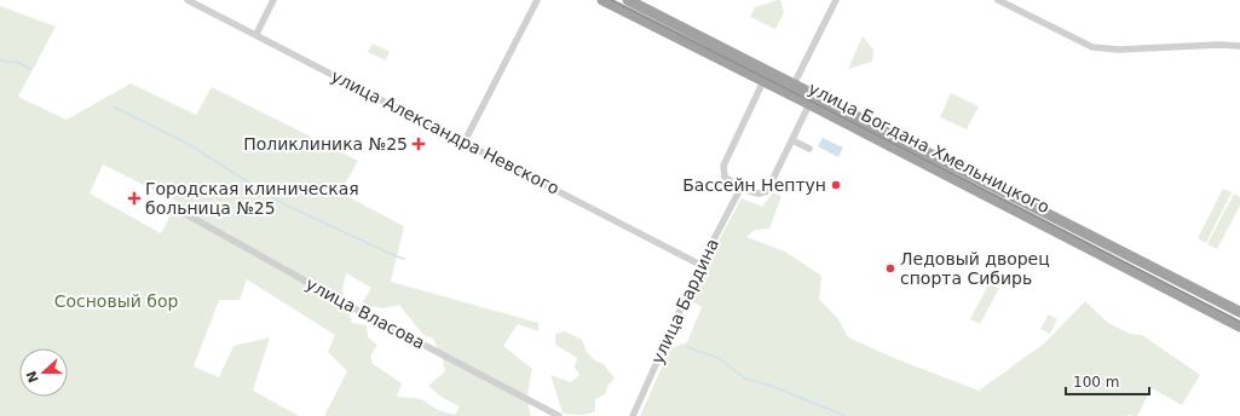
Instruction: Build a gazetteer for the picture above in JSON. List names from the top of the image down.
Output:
{
  "streets": {
    "highway": ["улица Богдана Хмельницкого"],
    "street": ["улица Александра Невского", "улица Бардина", "улица Власова"]
  },
  "crossings": [
    ["улица Александра Невского", "улица Бардина"]
  ],
  "parks": ["Сосновый бор"],
  "places": {
    "health": ["Поликлиника №25", "Городская клиническая больница №25"],
    "other": ["Бассейн Нептун", "Ледовый дворец спорта Сибирь"]
  },
  "scale_bar": "100 m",
  "north": "left"
}
